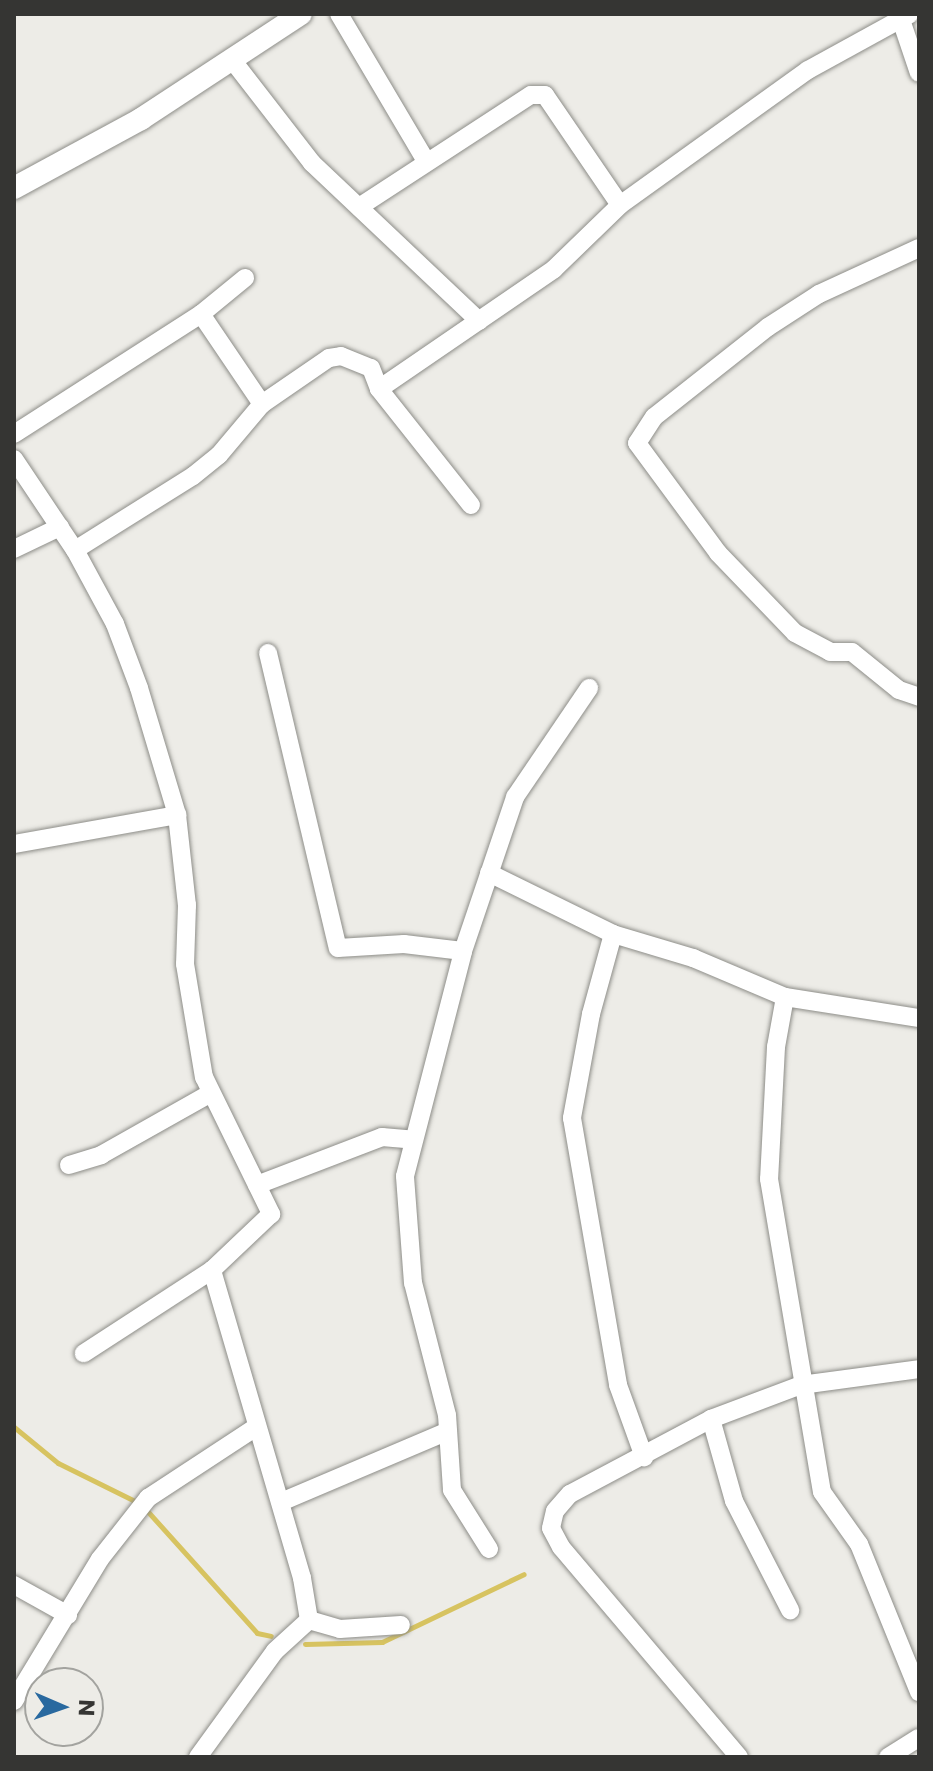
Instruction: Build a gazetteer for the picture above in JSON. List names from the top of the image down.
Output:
{
  "north": "right"
}
